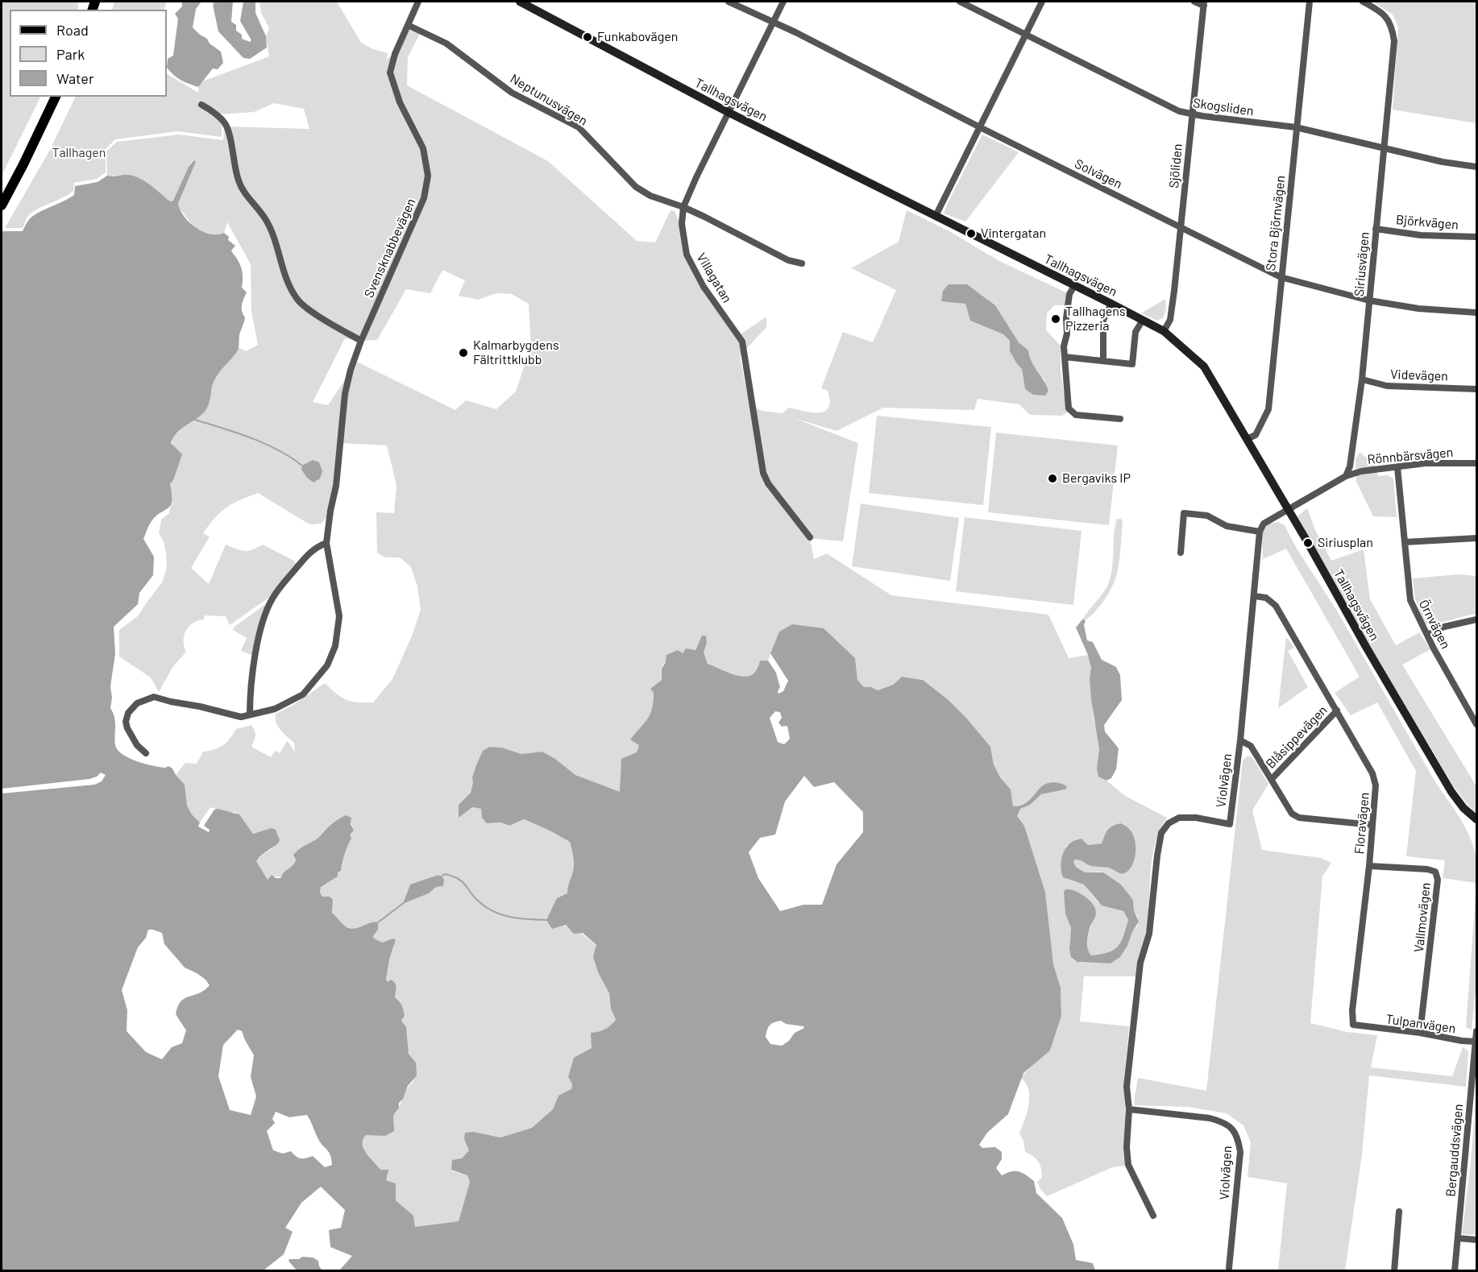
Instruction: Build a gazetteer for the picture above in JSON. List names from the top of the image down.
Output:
{
  "streets": {
    "main road": ["Tallhagsvägen"],
    "street": [
      "Neptunusvägen",
      "Skogsliden",
      "Sjöliden",
      "Solvägen",
      "Björkvägen",
      "Stora Björnvägen",
      "Svensknabbevägen",
      "Siriusvägen",
      "Villagatan",
      "Videvägen",
      "Rönnbärsvägen",
      "Örnvägen",
      "Blåsippevägen",
      "Violvägen",
      "Floravägen",
      "Vallmovägen",
      "Tulpanvägen",
      "Bergauddsvägen"
    ]
  },
  "crossings": [
    ["Neptunusvägen", "Svensknabbevägen"],
    ["Neptunusvägen", "Villagatan"],
    ["Tallhagsvägen", "Sjöliden"],
    ["Tallhagsvägen", "Stora Björnvägen"],
    ["Tallhagsvägen", "Villagatan"],
    ["Skogsliden", "Sjöliden"],
    ["Skogsliden", "Stora Björnvägen"],
    ["Skogsliden", "Siriusvägen"],
    ["Sjöliden", "Solvägen"],
    ["Solvägen", "Stora Björnvägen"],
    ["Solvägen", "Siriusvägen"],
    ["Solvägen", "Villagatan"],
    ["Björkvägen", "Siriusvägen"],
    ["Siriusvägen", "Videvägen"],
    ["Siriusvägen", "Rönnbärsvägen"],
    ["Rönnbärsvägen", "Örnvägen"],
    ["Blåsippevägen", "Floravägen"],
    ["Violvägen", "Floravägen"],
    ["Floravägen", "Vallmovägen"],
    ["Floravägen", "Tulpanvägen"],
    ["Vallmovägen", "Tulpanvägen"],
    ["Tulpanvägen", "Bergauddsvägen"]
  ],
  "parks": ["Tallhagen"],
  "places": [
    "Funkabovägen",
    "Vintergatan",
    "Tallhagens Pizzeria",
    "Kalmarbygdens Fältrittklubb",
    "Bergaviks IP",
    "Siriusplan"
  ],
  "legend": ["Road", "Park", "Water"]
}
